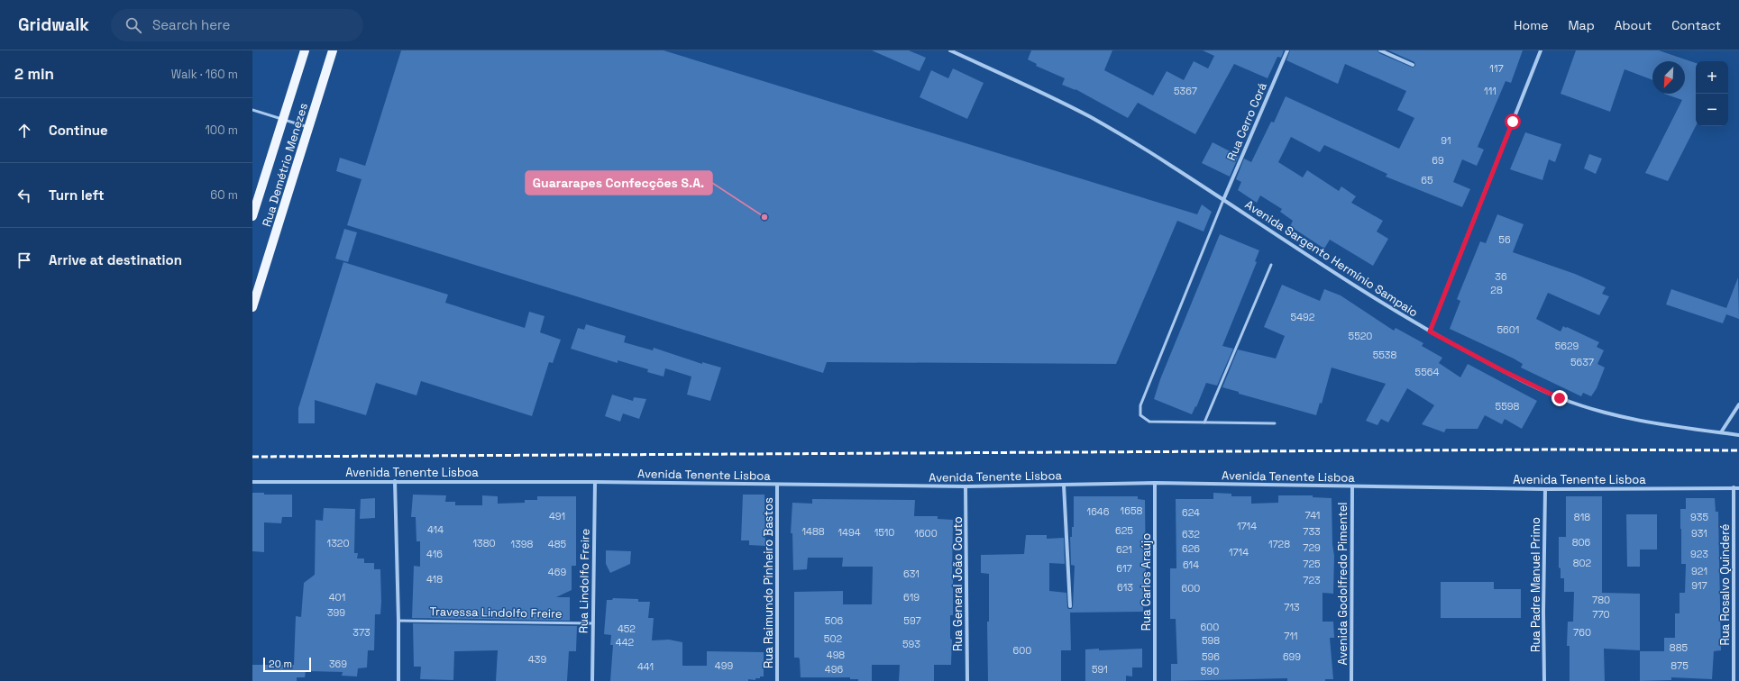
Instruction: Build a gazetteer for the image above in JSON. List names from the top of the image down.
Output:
{
  "streets": {
    "main road": ["Rua Demétrio Menezes"],
    "street": [
      "Rua Cerro Corá",
      "Avenida Sargento Hermínio Sampaio",
      "Avenida Tenente Lisboa",
      "Rua Lindolfo Freire",
      "Rua Carlos Araújo",
      "Rua Raimundo Pinheiro Bastos",
      "Rua General João Couto",
      "Avenida Godolfredo Pimentel",
      "Rua Padre Manuel Primo",
      "Rua Rosalvo Quinderé"
    ],
    "lane": ["Travessa Lindolfo Freire"]
  },
  "crossings": [
    ["Rua Cerro Corá", "Avenida Sargento Hermínio Sampaio"],
    ["Avenida Tenente Lisboa", "Rua Lindolfo Freire"],
    ["Avenida Tenente Lisboa", "Rua Carlos Araújo"],
    ["Avenida Tenente Lisboa", "Rua Raimundo Pinheiro Bastos"],
    ["Avenida Tenente Lisboa", "Rua General João Couto"],
    ["Avenida Tenente Lisboa", "Avenida Godolfredo Pimentel"],
    ["Avenida Tenente Lisboa", "Rua Padre Manuel Primo"],
    ["Avenida Tenente Lisboa", "Rua Rosalvo Quinderé"],
    ["Rua Lindolfo Freire", "Travessa Lindolfo Freire"]
  ],
  "places": ["Guararapes Confecções S.A."],
  "house_numbers": [
    "117",
    "5367",
    "111",
    "91",
    "69",
    "65",
    "56",
    "36",
    "28",
    "5492",
    "5601",
    "5520",
    "5629",
    "5538",
    "5637",
    "5564",
    "5598",
    "1658",
    "1646",
    "624",
    "741",
    "491",
    "818",
    "935",
    "1714",
    "414",
    "625",
    "1488",
    "733",
    "1494",
    "1510",
    "1600",
    "931",
    "632",
    "806",
    "1320",
    "1380",
    "1398",
    "485",
    "1728",
    "729",
    "626",
    "621",
    "1714",
    "416",
    "923",
    "802",
    "725",
    "614",
    "617",
    "921",
    "469",
    "631",
    "418",
    "723",
    "917",
    "613",
    "600",
    "401",
    "619",
    "780",
    "713",
    "399",
    "770",
    "506",
    "597",
    "600",
    "452",
    "373",
    "760",
    "711",
    "502",
    "598",
    "442",
    "593",
    "885",
    "600",
    "498",
    "596",
    "699",
    "439",
    "369",
    "499",
    "875",
    "441",
    "496",
    "591",
    "590"
  ],
  "scale_bar": "20 m",
  "north": "bottom left",
  "page": {
    "header": "Gridwalk",
    "search": "Search here",
    "nav": [
      "Home",
      "Map",
      "About",
      "Contact"
    ],
    "heading": ["2 min", "Walk · 160 m"],
    "map_buttons": ["+", "−"],
    "list": [
      ["Continue", "100 m"],
      ["Turn left", "60 m"],
      "Arrive at destination"
    ],
    "scale": "20 m"
  }
}
